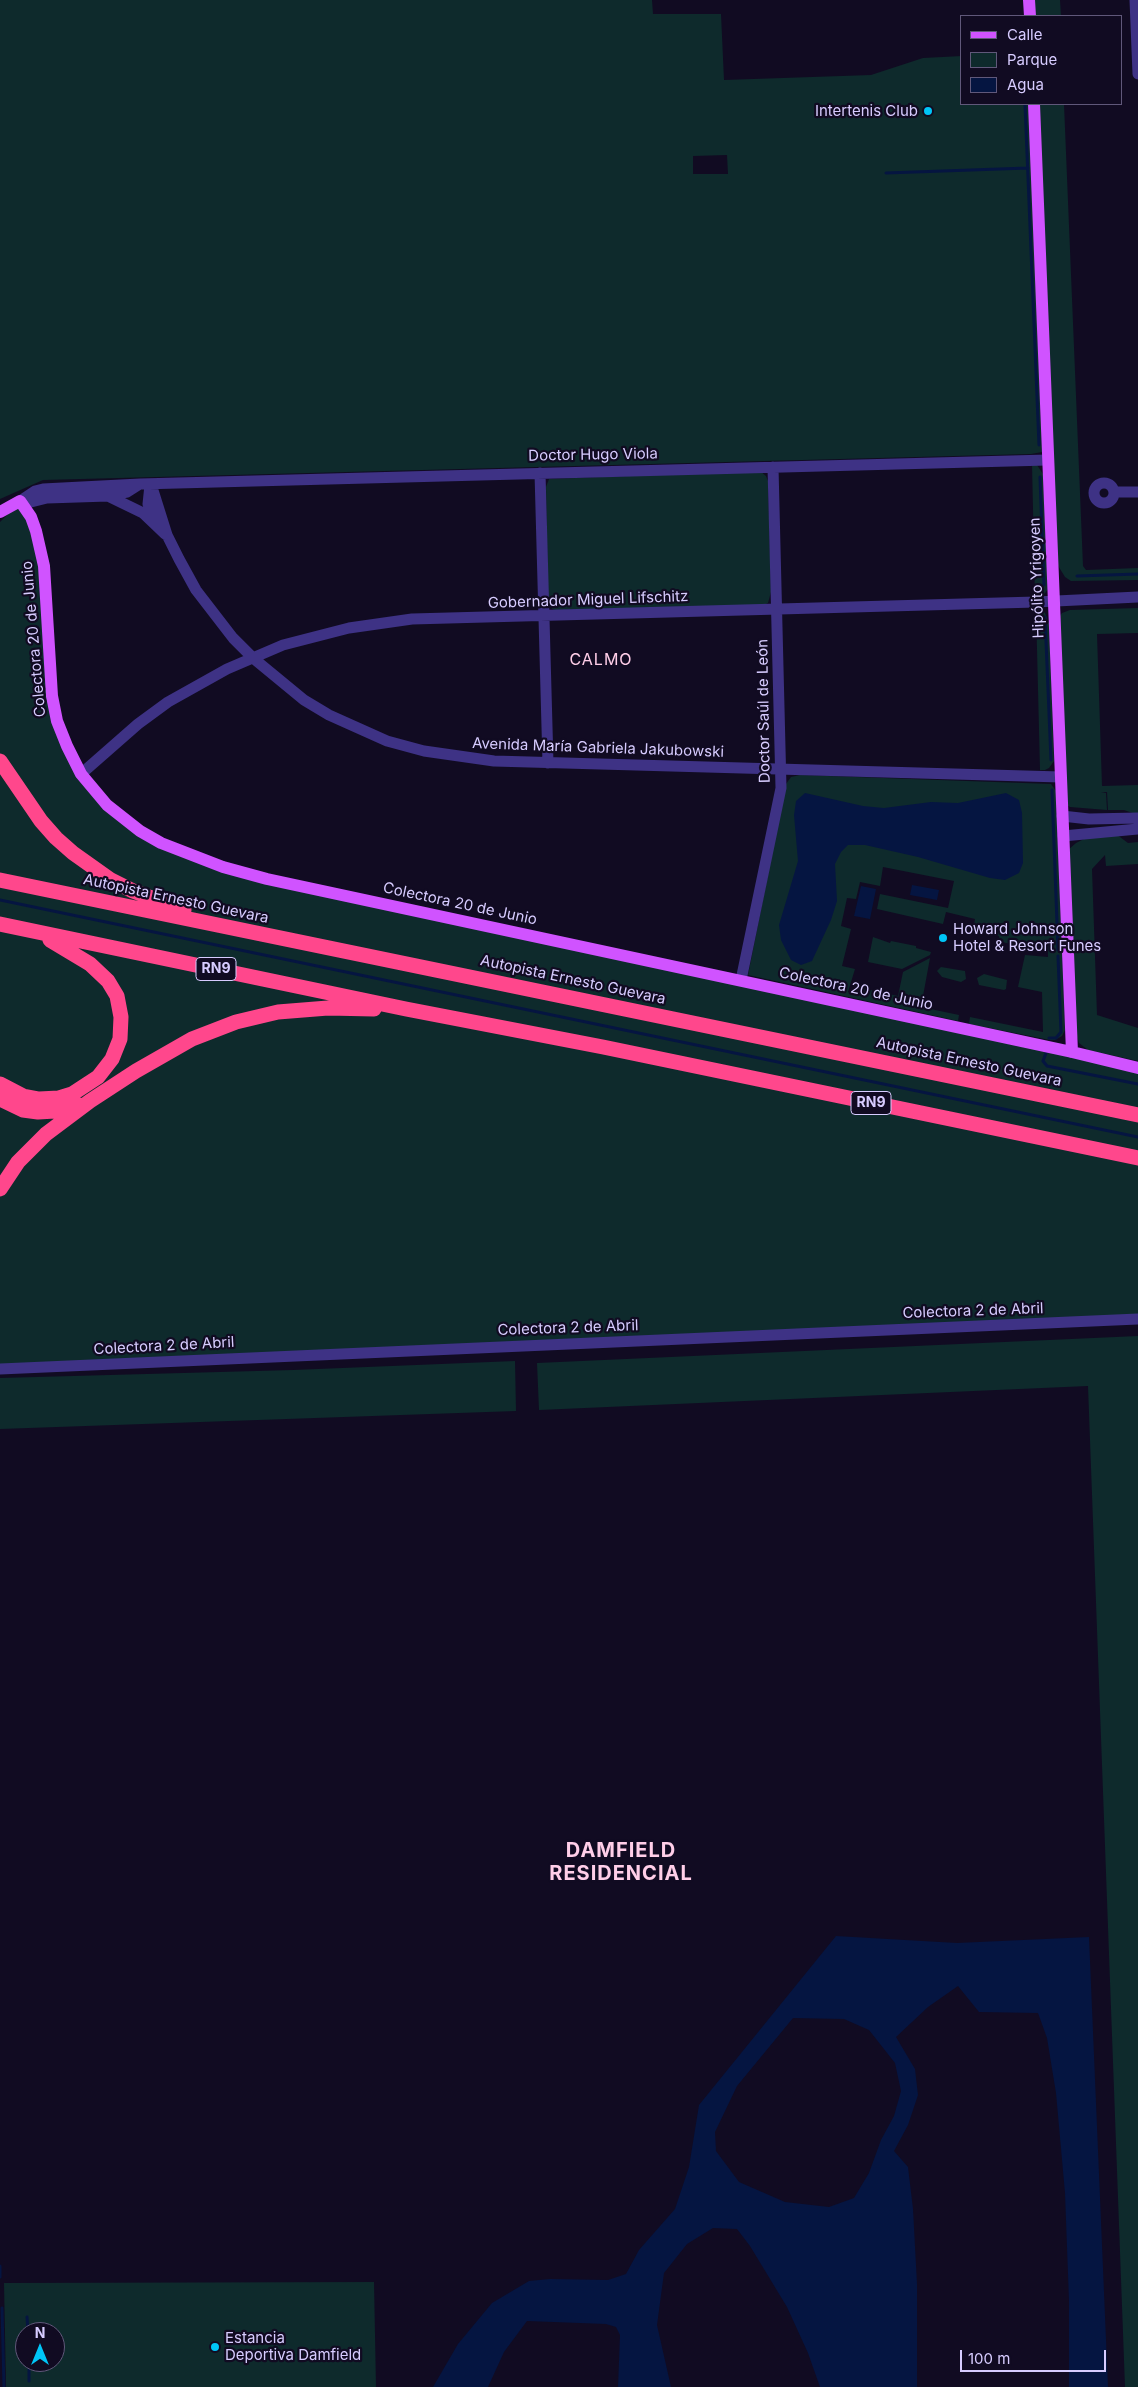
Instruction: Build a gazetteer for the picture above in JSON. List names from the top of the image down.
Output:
{
  "streets": {
    "highway": ["Autopista Ernesto Guevara", "RN9"],
    "main road": ["Doctor Hugo Viola", "Hipólito Yrigoyen", "Colectora 20 de Junio"],
    "street": [
      "Gobernador Miguel Lifschitz",
      "Doctor Saúl de León",
      "Avenida María Gabriela Jakubowski",
      "Colectora 2 de Abril"
    ]
  },
  "crossings": [
    ["Doctor Hugo Viola", "Hipólito Yrigoyen"],
    ["Doctor Hugo Viola", "Colectora 20 de Junio"],
    ["Doctor Hugo Viola", "Doctor Saúl de León"],
    ["Doctor Hugo Viola", "Avenida María Gabriela Jakubowski"],
    ["Hipólito Yrigoyen", "Gobernador Miguel Lifschitz"],
    ["Hipólito Yrigoyen", "Colectora 20 de Junio"],
    ["Hipólito Yrigoyen", "Avenida María Gabriela Jakubowski"],
    ["Gobernador Miguel Lifschitz", "Colectora 20 de Junio"],
    ["Gobernador Miguel Lifschitz", "Doctor Saúl de León"],
    ["Gobernador Miguel Lifschitz", "Avenida María Gabriela Jakubowski"],
    ["Colectora 20 de Junio", "Doctor Saúl de León"],
    ["Doctor Saúl de León", "Avenida María Gabriela Jakubowski"]
  ],
  "districts": ["CALMO", "DAMFIELD RESIDENCIAL"],
  "places": ["Intertenis Club", "Howard Johnson Hotel & Resort Funes", "Estancia Deportiva Damfield"],
  "legend": ["Calle", "Parque", "Agua"],
  "scale_bar": "100 m",
  "north": "top"
}
